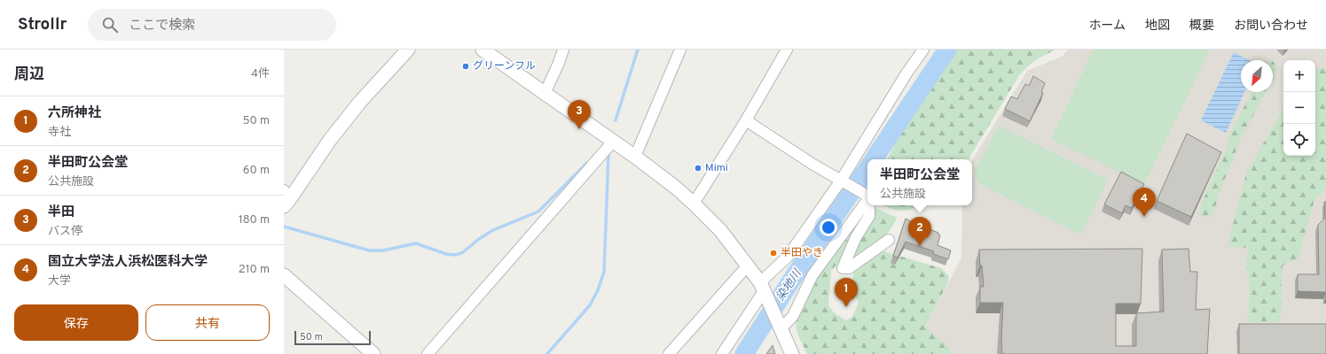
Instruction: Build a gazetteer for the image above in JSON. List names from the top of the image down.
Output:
{
  "water": ["染地川"],
  "places": ["グリーンフル", "Mimi", "半田やき"],
  "scale_bar": "50 m",
  "north": "bottom left",
  "page": {
    "header": "Strollr",
    "search": "ここで検索",
    "nav": [
      "ホーム",
      "地図",
      "概要",
      "お問い合わせ"
    ],
    "heading": ["周辺", "4件"],
    "map_buttons": ["+", "−"],
    "list": [
      {
        "mark": "1",
        "name": "六所神社",
        "note": "寺社",
        "value": "50 m"
      },
      {
        "mark": "2",
        "name": "半田町公会堂",
        "note": "公共施設",
        "value": "60 m"
      },
      {
        "mark": "3",
        "name": "半田",
        "note": "バス停",
        "value": "180 m"
      },
      {
        "mark": "4",
        "name": "国立大学法人浜松医科大学",
        "note": "大学",
        "value": "210 m"
      }
    ],
    "pins": [
      "3",
      "4",
      "2",
      "1"
    ],
    "popup": ["半田町公会堂", "公共施設"],
    "buttons": ["保存", "共有"],
    "scale": "50 m"
  }
}
